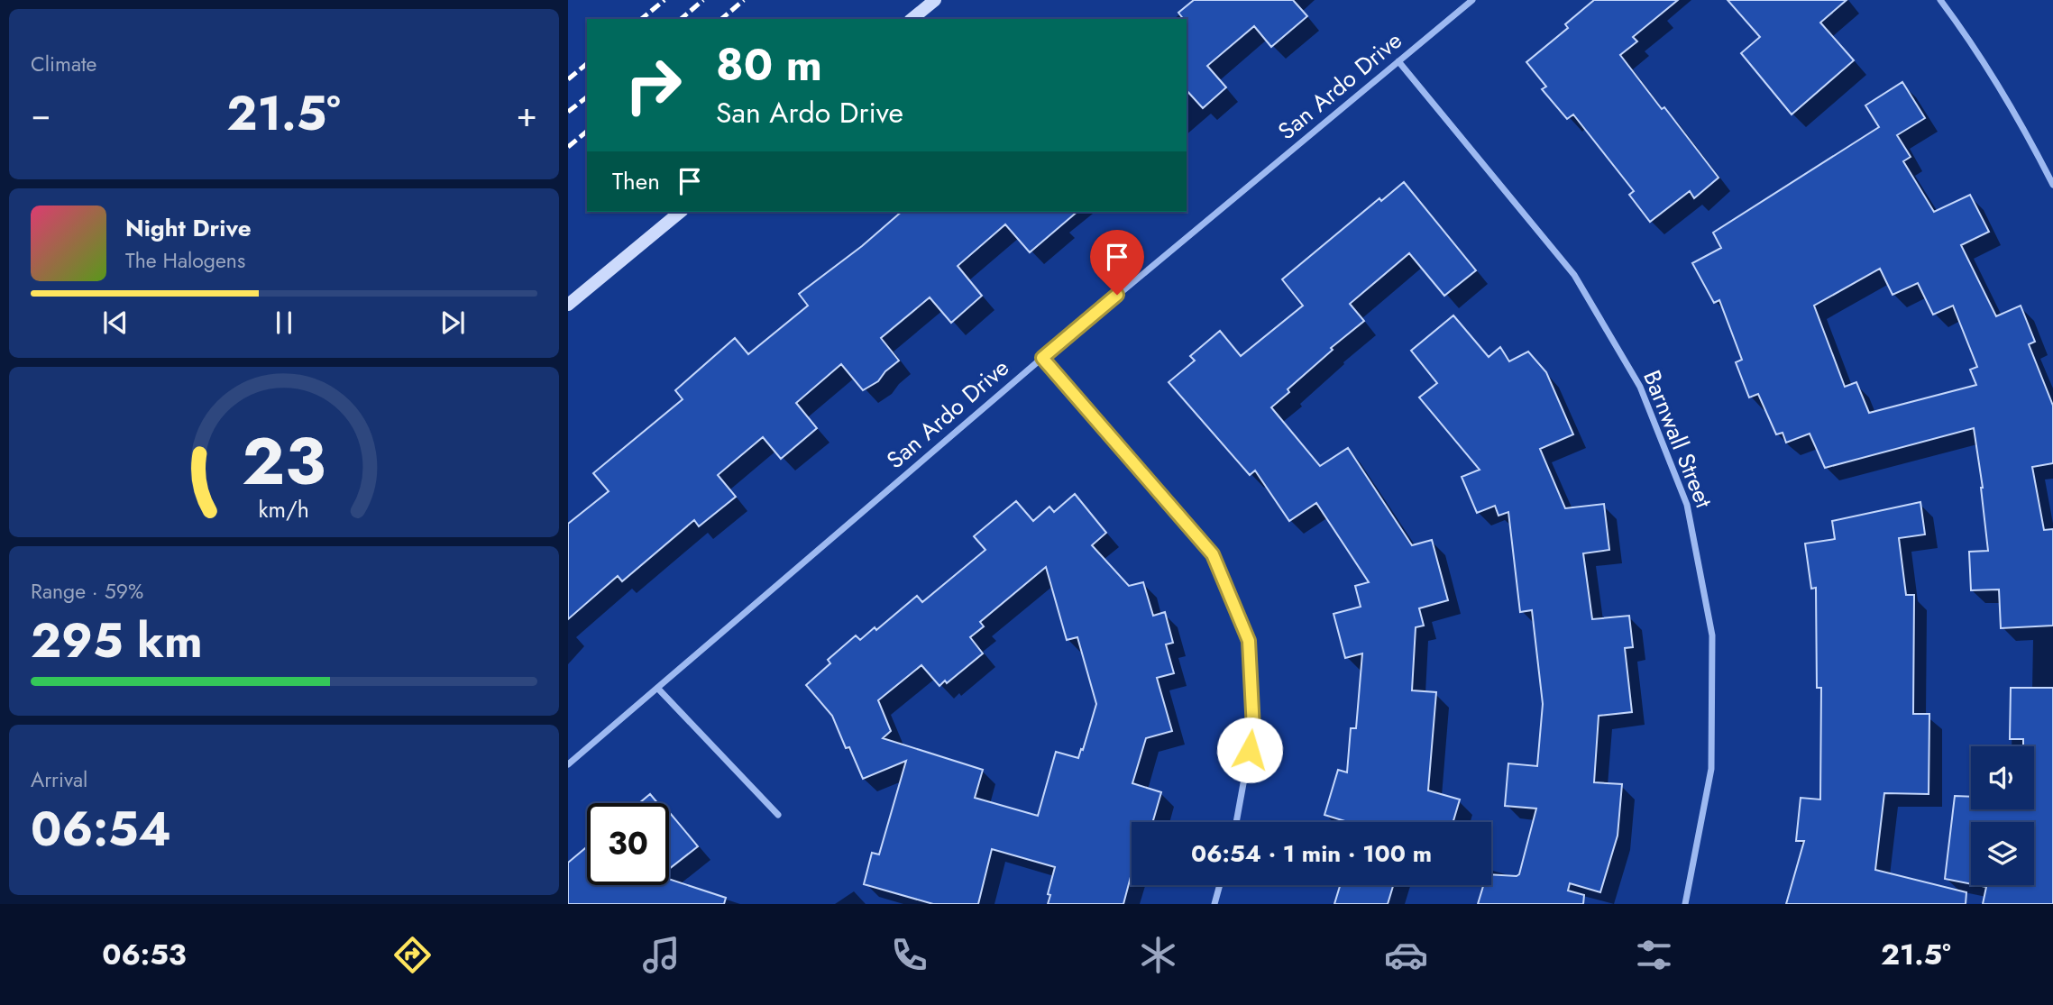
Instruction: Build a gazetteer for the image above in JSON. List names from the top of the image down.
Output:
{
  "streets": {
    "street": ["San Ardo Drive", "Barnwall Street"]
  },
  "crossings": [
    ["San Ardo Drive", "Barnwall Street"]
  ],
  "page": {
    "tile": [
      "Climate",
      ["Range · 59%", "295 km"],
      ["Arrival", "06:54"]
    ],
    "turn": ["80 m", "San Ardo Drive"],
    "heat": ["−", "21.5°", "+"],
    "then": "Then",
    "song": ["Night Drive", "The Halogens"],
    "limit": "30",
    "trip": "06:54 · 1 min · 100 m",
    "tabs": ["06:53", "21.5°"],
    "gauge": ["23", "km/h"]
  }
}
